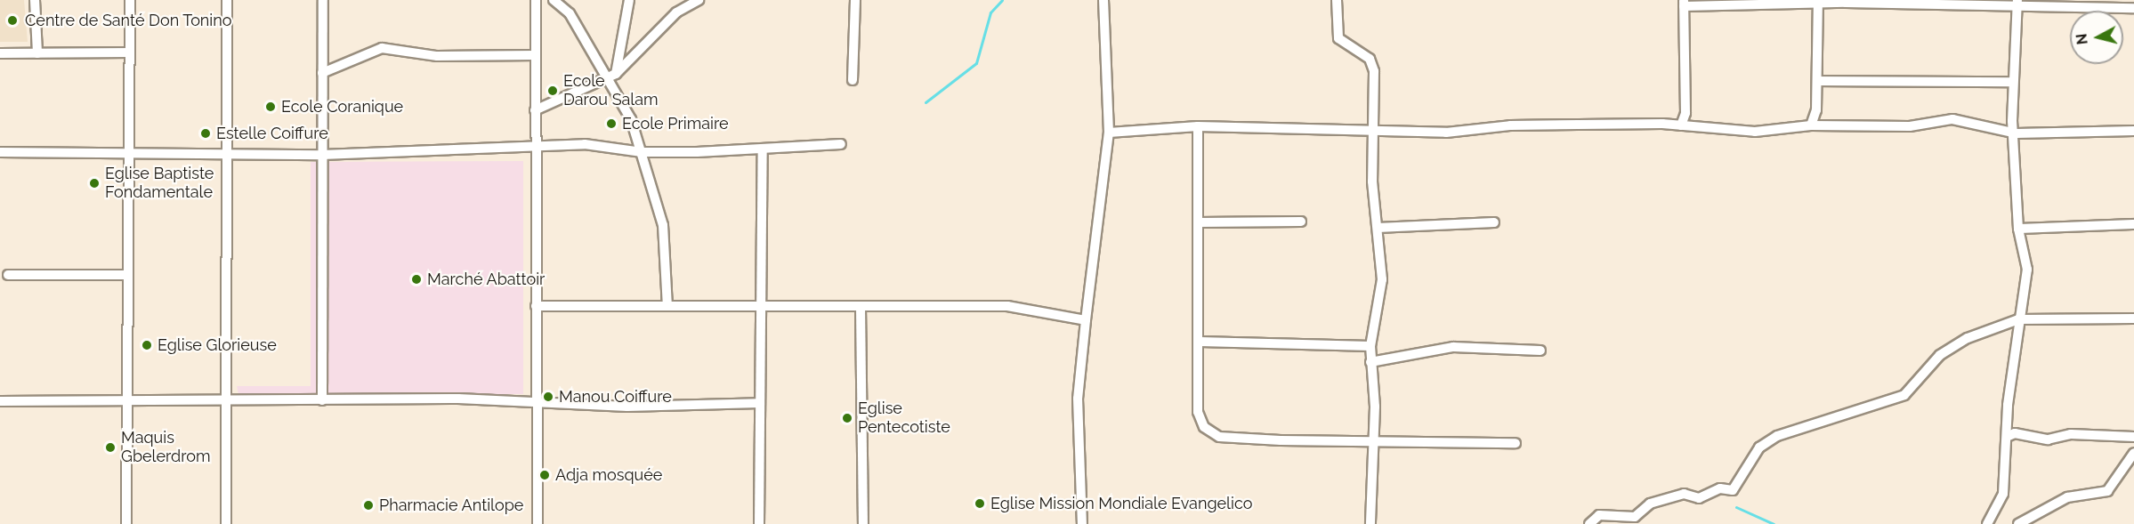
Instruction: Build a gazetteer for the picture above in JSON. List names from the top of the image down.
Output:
{
  "places": [
    "Centre de Santé Don Tonino",
    "Ecole Darou Salam",
    "Ecole Coranique",
    "Ecole Primaire",
    "Estelle Coiffure",
    "Eglise Baptiste Fondamentale",
    "Marché Abattoir",
    "Eglise Glorieuse",
    "Manou Coiffure",
    "Eglise Pentecotiste",
    "Maquis Gbelerdrom",
    "Adja mosquée",
    "Eglise Mission Mondiale Evangelico",
    "Pharmacie Antilope"
  ],
  "north": "left"
}
